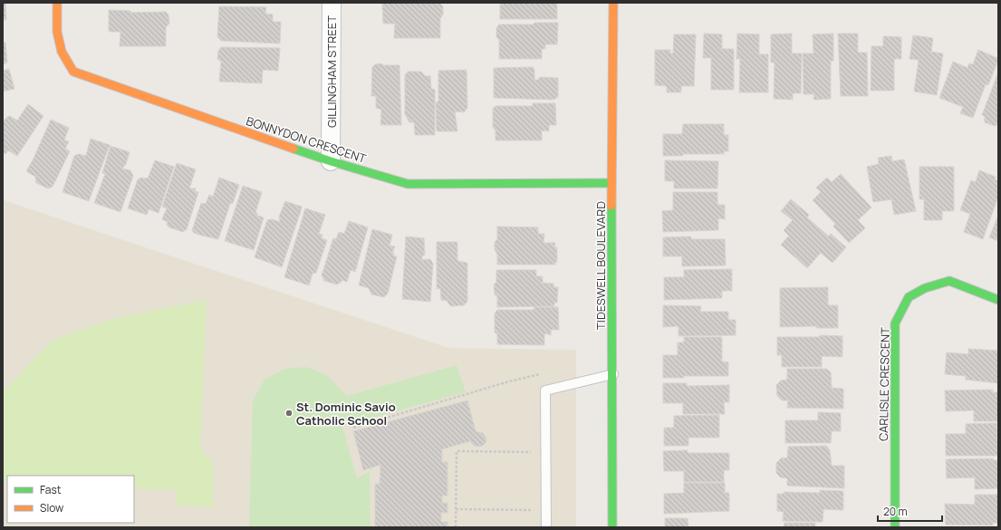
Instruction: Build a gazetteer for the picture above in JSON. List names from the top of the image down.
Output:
{
  "streets": {
    "street": [
      "GILLINGHAM STREET",
      "BONNYDON CRESCENT",
      "TIDESWELL BOULEVARD",
      "CARLISLE CRESCENT"
    ]
  },
  "crossings": [
    ["GILLINGHAM STREET", "BONNYDON CRESCENT"],
    ["BONNYDON CRESCENT", "TIDESWELL BOULEVARD"]
  ],
  "places": ["St. Dominic Savio Catholic School"],
  "legend": ["Fast", "Slow"],
  "scale_bar": "20 m"
}
